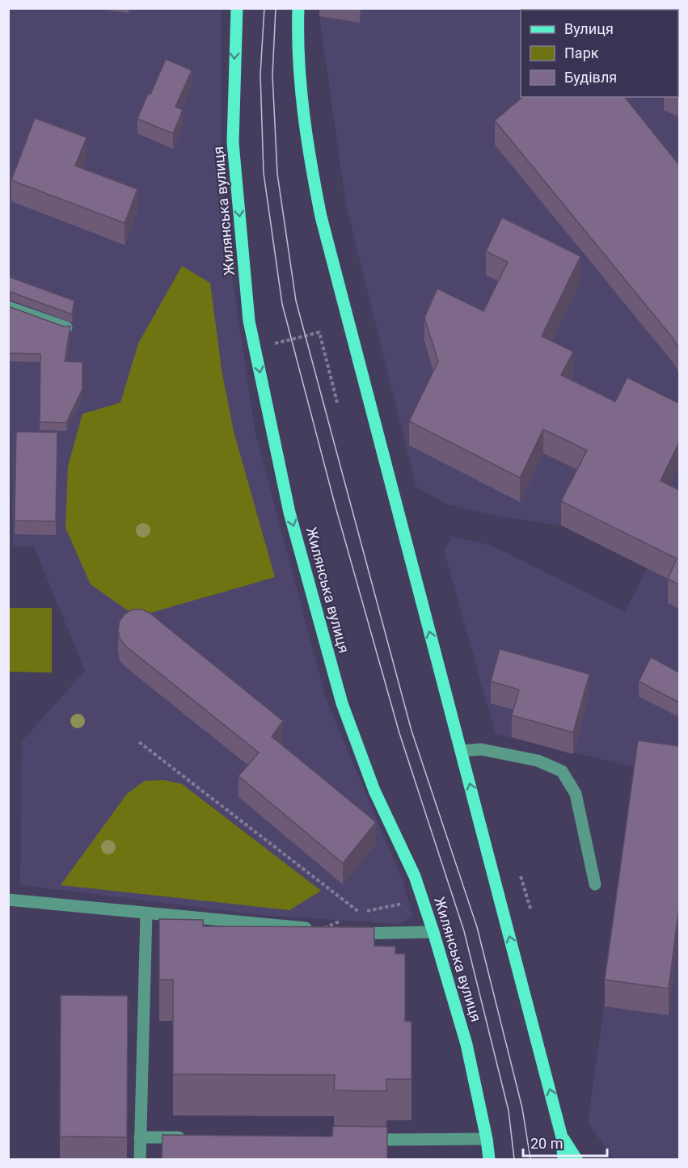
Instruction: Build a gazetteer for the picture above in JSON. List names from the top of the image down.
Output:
{
  "streets": {
    "main road": ["Жилянська вулиця"]
  },
  "legend": ["Вулиця", "Парк", "Будівля"],
  "scale_bar": "20 m"
}
